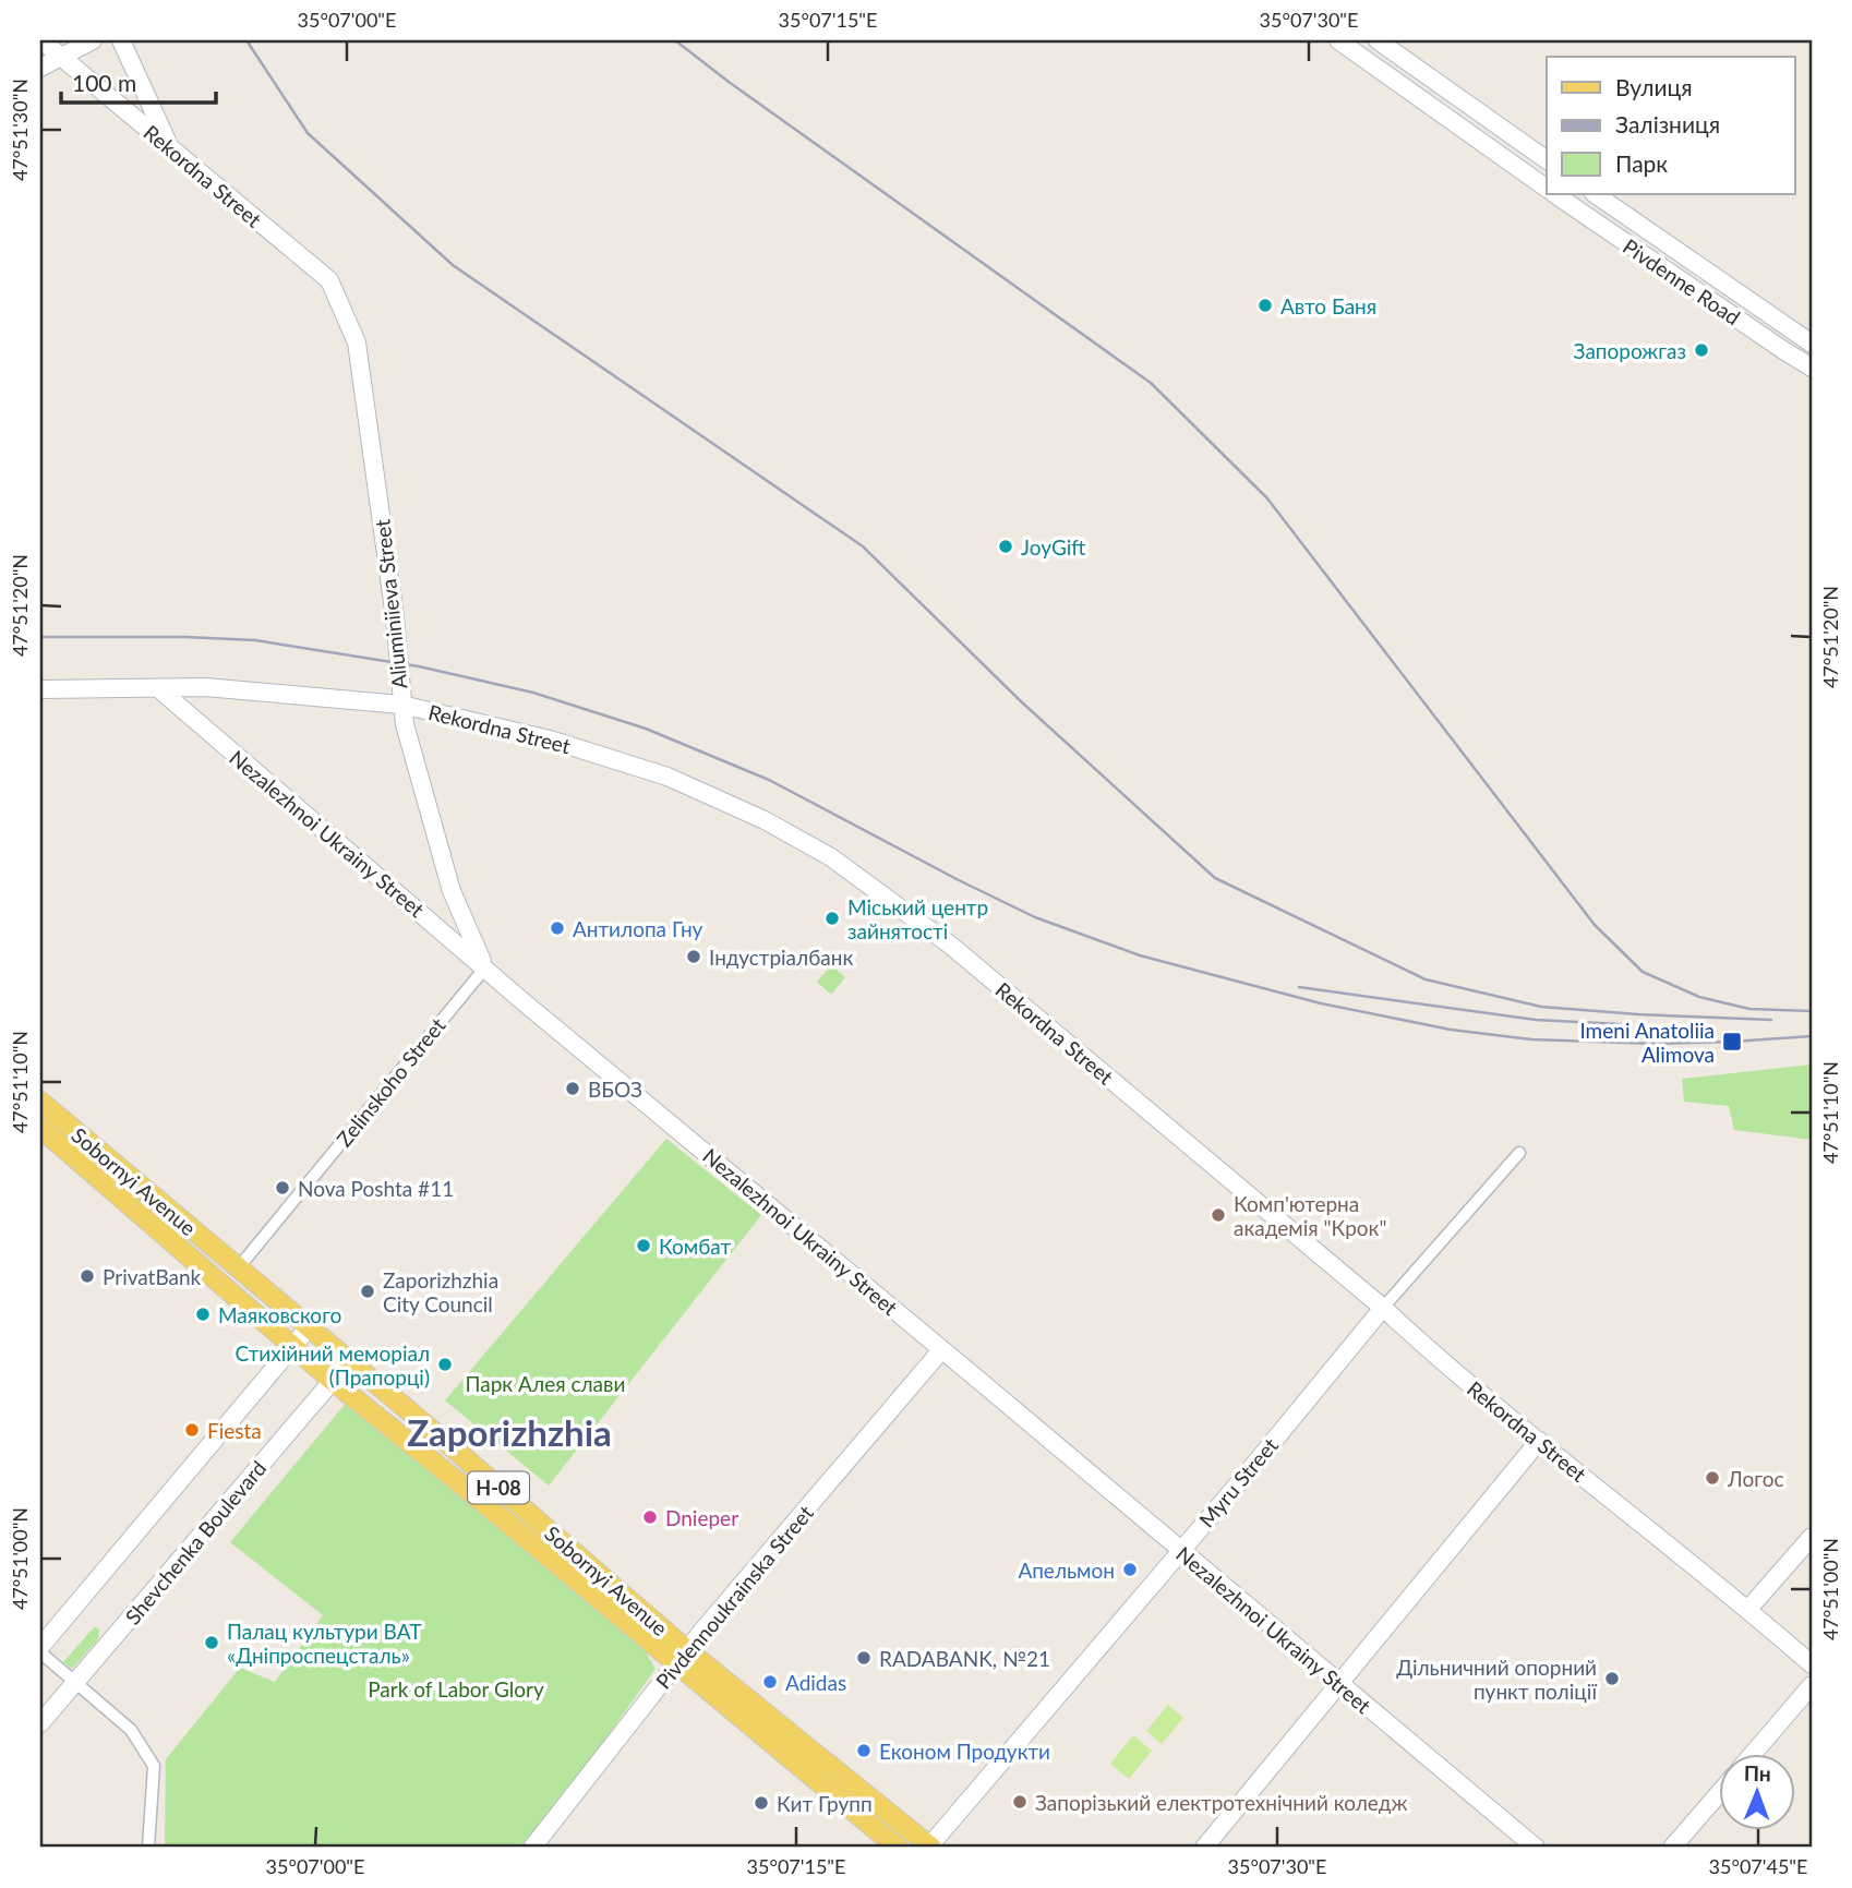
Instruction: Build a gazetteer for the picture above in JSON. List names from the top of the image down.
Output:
{
  "streets": {
    "main road": ["Sobornyi Avenue", "Н-08"],
    "street": [
      "Rekordna Street",
      "Pivdenne Road",
      "Aliuminiieva Street",
      "Nezalezhnoi Ukrainy Street",
      "Zelinskoho Street",
      "Myru Street",
      "Shevchenka Boulevard",
      "Pivdennoukrainska Street"
    ]
  },
  "crossings": [
    ["Rekordna Street", "Aliuminiieva Street"],
    ["Rekordna Street", "Nezalezhnoi Ukrainy Street"],
    ["Rekordna Street", "Myru Street"],
    ["Aliuminiieva Street", "Nezalezhnoi Ukrainy Street"],
    ["Aliuminiieva Street", "Zelinskoho Street"],
    ["Nezalezhnoi Ukrainy Street", "Zelinskoho Street"],
    ["Nezalezhnoi Ukrainy Street", "Myru Street"],
    ["Nezalezhnoi Ukrainy Street", "Pivdennoukrainska Street"],
    ["Zelinskoho Street", "Sobornyi Avenue"],
    ["Sobornyi Avenue", "Myru Street"],
    ["Sobornyi Avenue", "Shevchenka Boulevard"],
    ["Sobornyi Avenue", "Pivdennoukrainska Street"]
  ],
  "districts": ["Zaporizhzhia"],
  "parks": ["Парк Алея слави", "Park of Labor Glory"],
  "places": {
    "other": [
      "Авто Баня",
      "Запорожгаз",
      "JoyGift",
      "Міський центр зайнятості",
      "Антилопа Гну",
      "Індустріалбанк",
      "ВБОЗ",
      "Nova Poshta #11",
      "Комп'ютерна академія \"Крок\"",
      "Комбат",
      "PrivatBank",
      "Zaporizhzhia City Council",
      "Маяковского",
      "Стихійний меморіал (Прапорці)",
      "Fiesta",
      "Логос",
      "Dnieper",
      "Апельмон",
      "Палац культури ВАТ «Дніпроспецсталь»",
      "RADABANK, №21",
      "Дільничний опорний пункт поліції",
      "Adidas",
      "Економ Продукти",
      "Запорізький електротехнічний коледж",
      "Кит Групп"
    ],
    "transit": ["Imeni Anatoliia Alimova"]
  },
  "legend": ["Вулиця", "Залізниця", "Парк"],
  "scale_bar": "100 m",
  "north": "top",
  "coordinates": [
    "35°07'00\"E",
    "35°07'15\"E",
    "35°07'30\"E",
    "47°51'30\"N",
    "47°51'20\"N",
    "47°51'10\"N",
    "47°51'00\"N",
    "35°07'45\"E"
  ]
}
